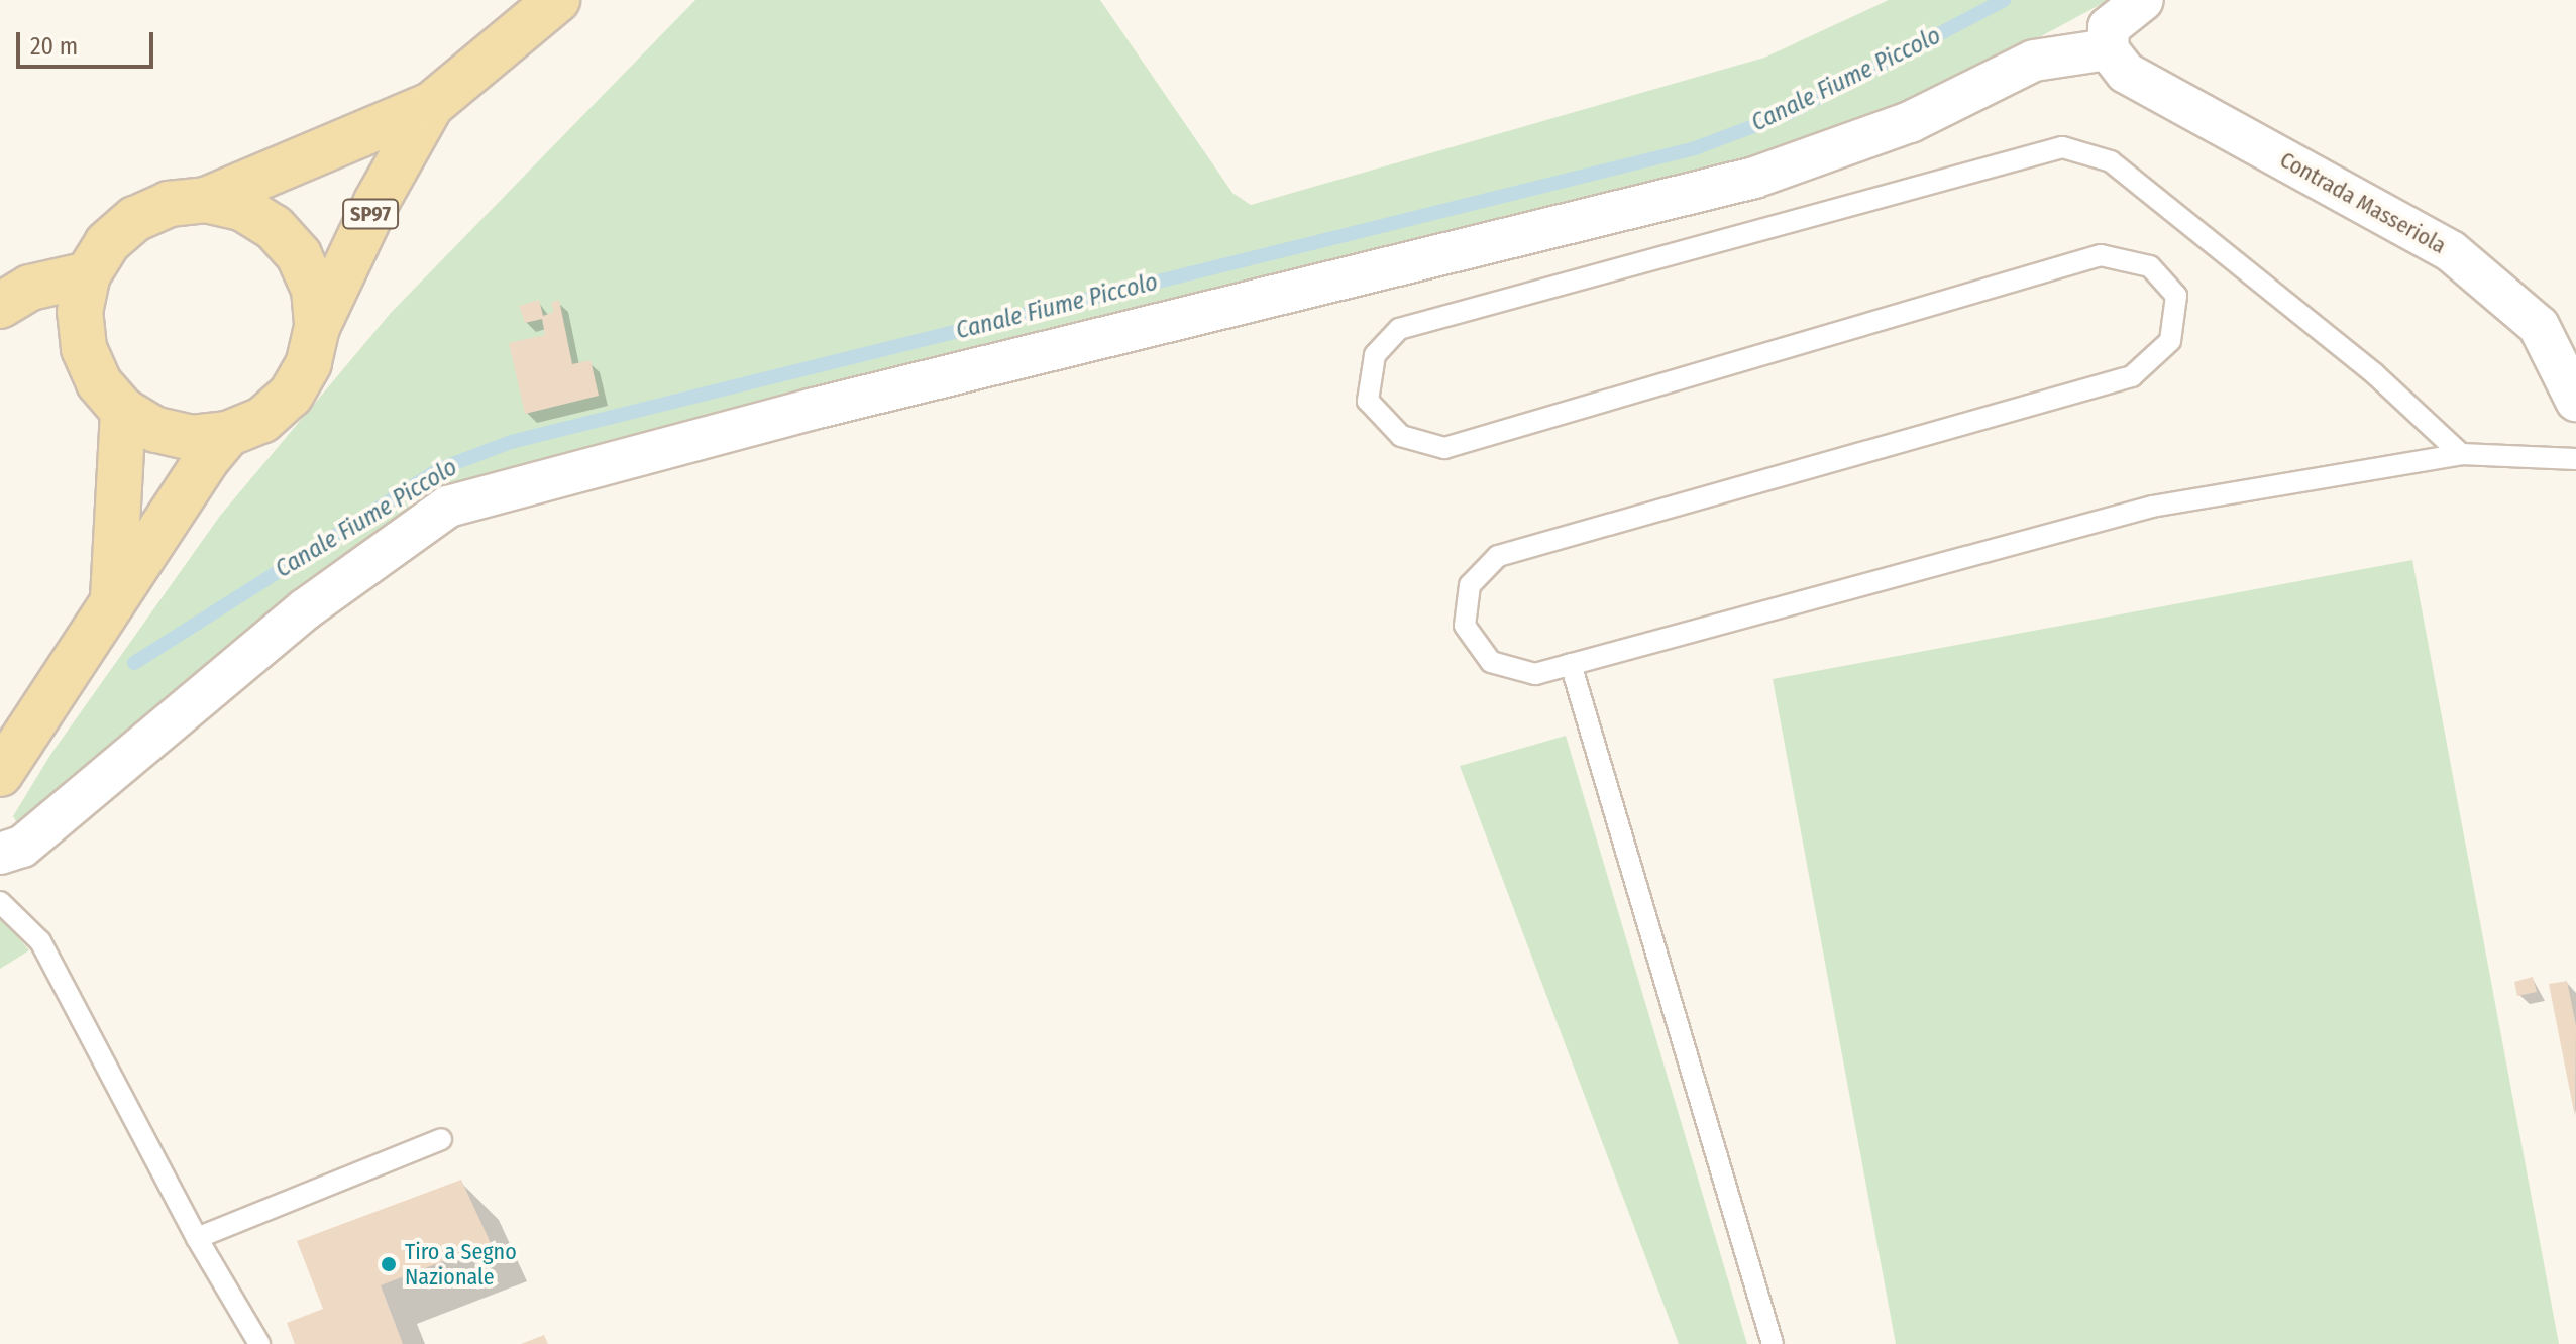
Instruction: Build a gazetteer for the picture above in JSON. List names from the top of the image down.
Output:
{
  "streets": {
    "main road": ["SP97"],
    "street": ["Contrada Masseriola"]
  },
  "water": ["Canale Fiume Piccolo"],
  "places": ["Tiro a Segno Nazionale"],
  "scale_bar": "20 m"
}
